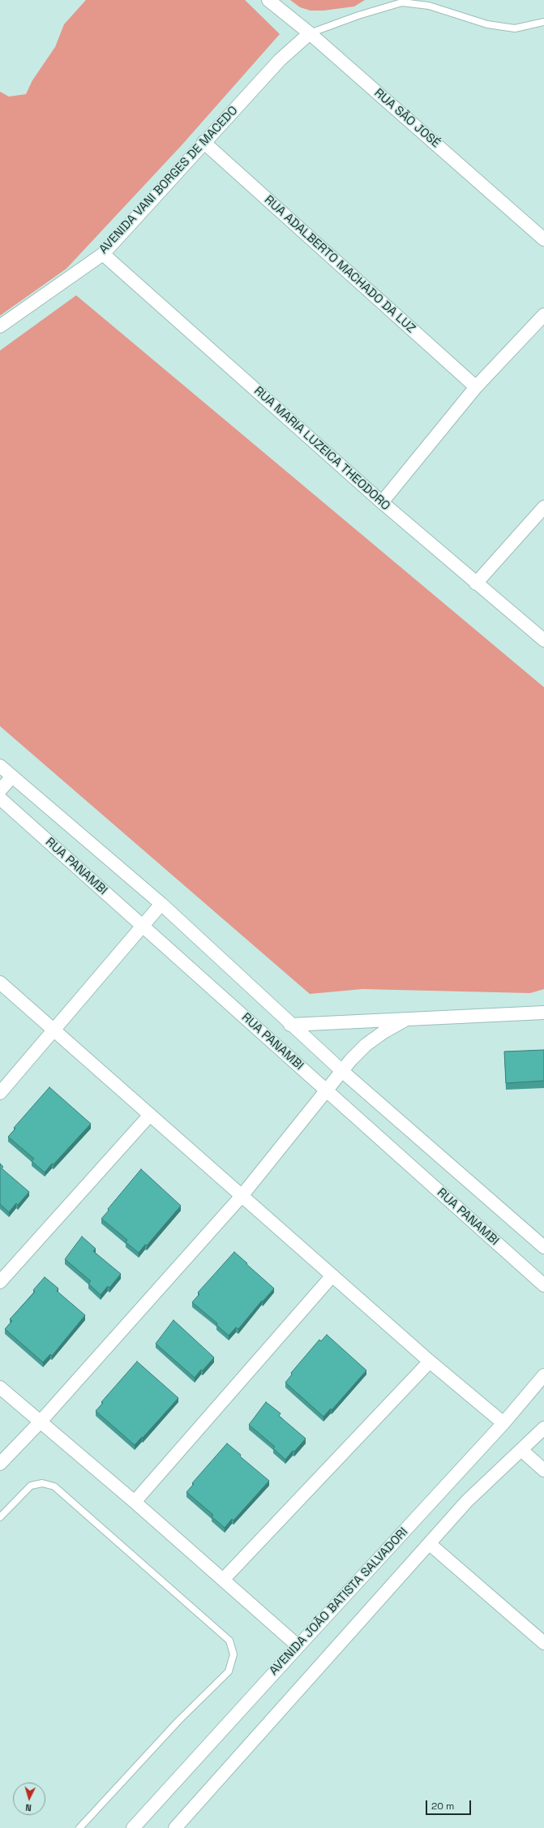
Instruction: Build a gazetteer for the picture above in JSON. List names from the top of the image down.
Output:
{
  "streets": {
    "street": [
      "RUA SÃO JOSÉ",
      "AVENIDA VANI BORGES DE MACEDO",
      "RUA ADALBERTO MACHADO DA LUZ",
      "RUA MARIA LUZEICA THEODORO",
      "RUA PANAMBI",
      "AVENIDA JOÃO BATISTA SALVADORI"
    ]
  },
  "crossings": [
    ["RUA SÃO JOSÉ", "AVENIDA VANI BORGES DE MACEDO"],
    ["AVENIDA VANI BORGES DE MACEDO", "RUA ADALBERTO MACHADO DA LUZ"],
    ["AVENIDA VANI BORGES DE MACEDO", "RUA MARIA LUZEICA THEODORO"]
  ],
  "scale_bar": "20 m",
  "north": "bottom"
}
